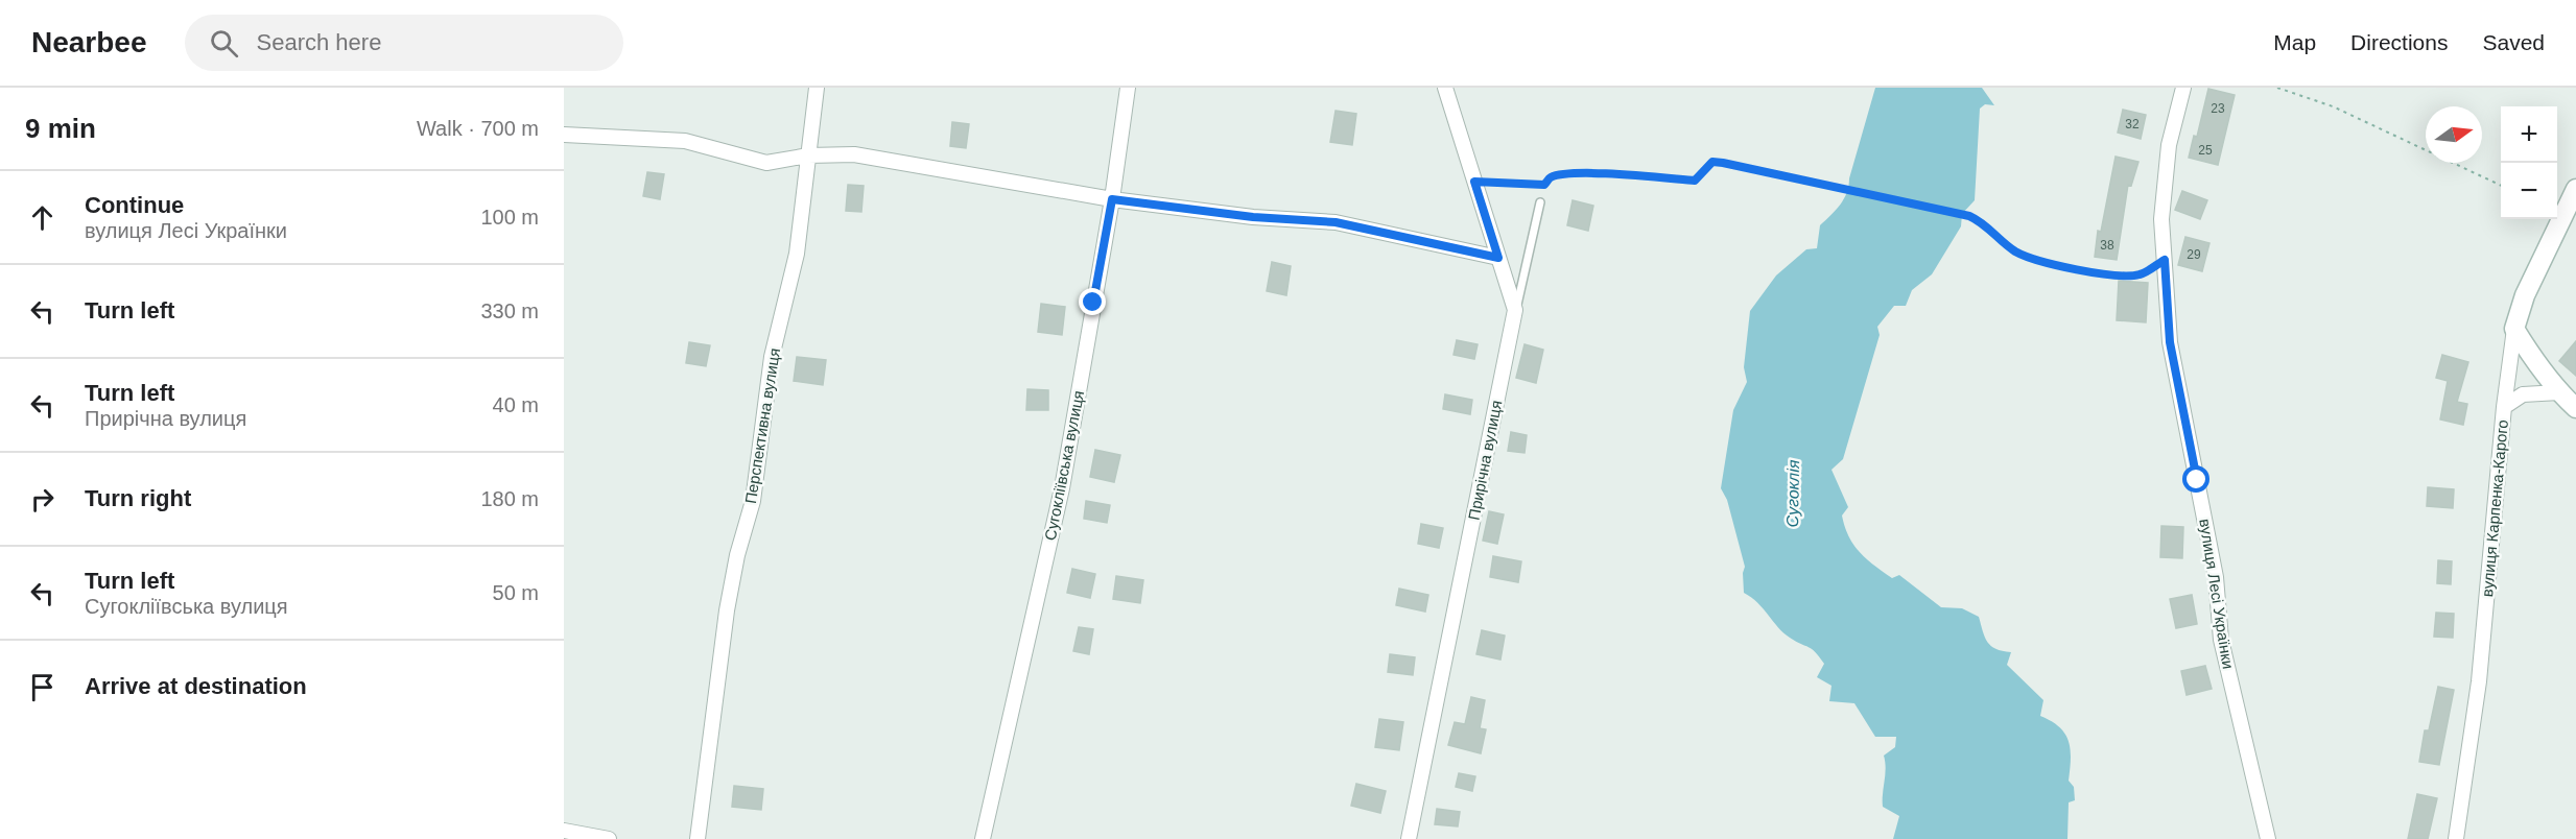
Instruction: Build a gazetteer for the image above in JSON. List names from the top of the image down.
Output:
{
  "streets": {
    "street": [
      "Перспективна вулиця",
      "Прирічна вулиця",
      "Сугокліївська вулиця",
      "вулиця Карпенка-Карого",
      "вулиця Лесі Українки"
    ]
  },
  "water": ["Сугоклія"],
  "house_numbers": [
    "23",
    "32",
    "25",
    "38",
    "29"
  ],
  "north": "right",
  "page": {
    "header": "Nearbee",
    "search": "Search here",
    "nav": ["Map", "Directions", "Saved"],
    "heading": ["9 min", "Walk · 700 m"],
    "map_buttons": ["+", "−"],
    "list": [
      ["Continue", "вулиця Лесі Українки", "100 m"],
      ["Turn left", "330 m"],
      ["Turn left", "Прирічна вулиця", "40 m"],
      ["Turn right", "180 m"],
      ["Turn left", "Сугокліївська вулиця", "50 m"],
      "Arrive at destination"
    ]
  }
}
